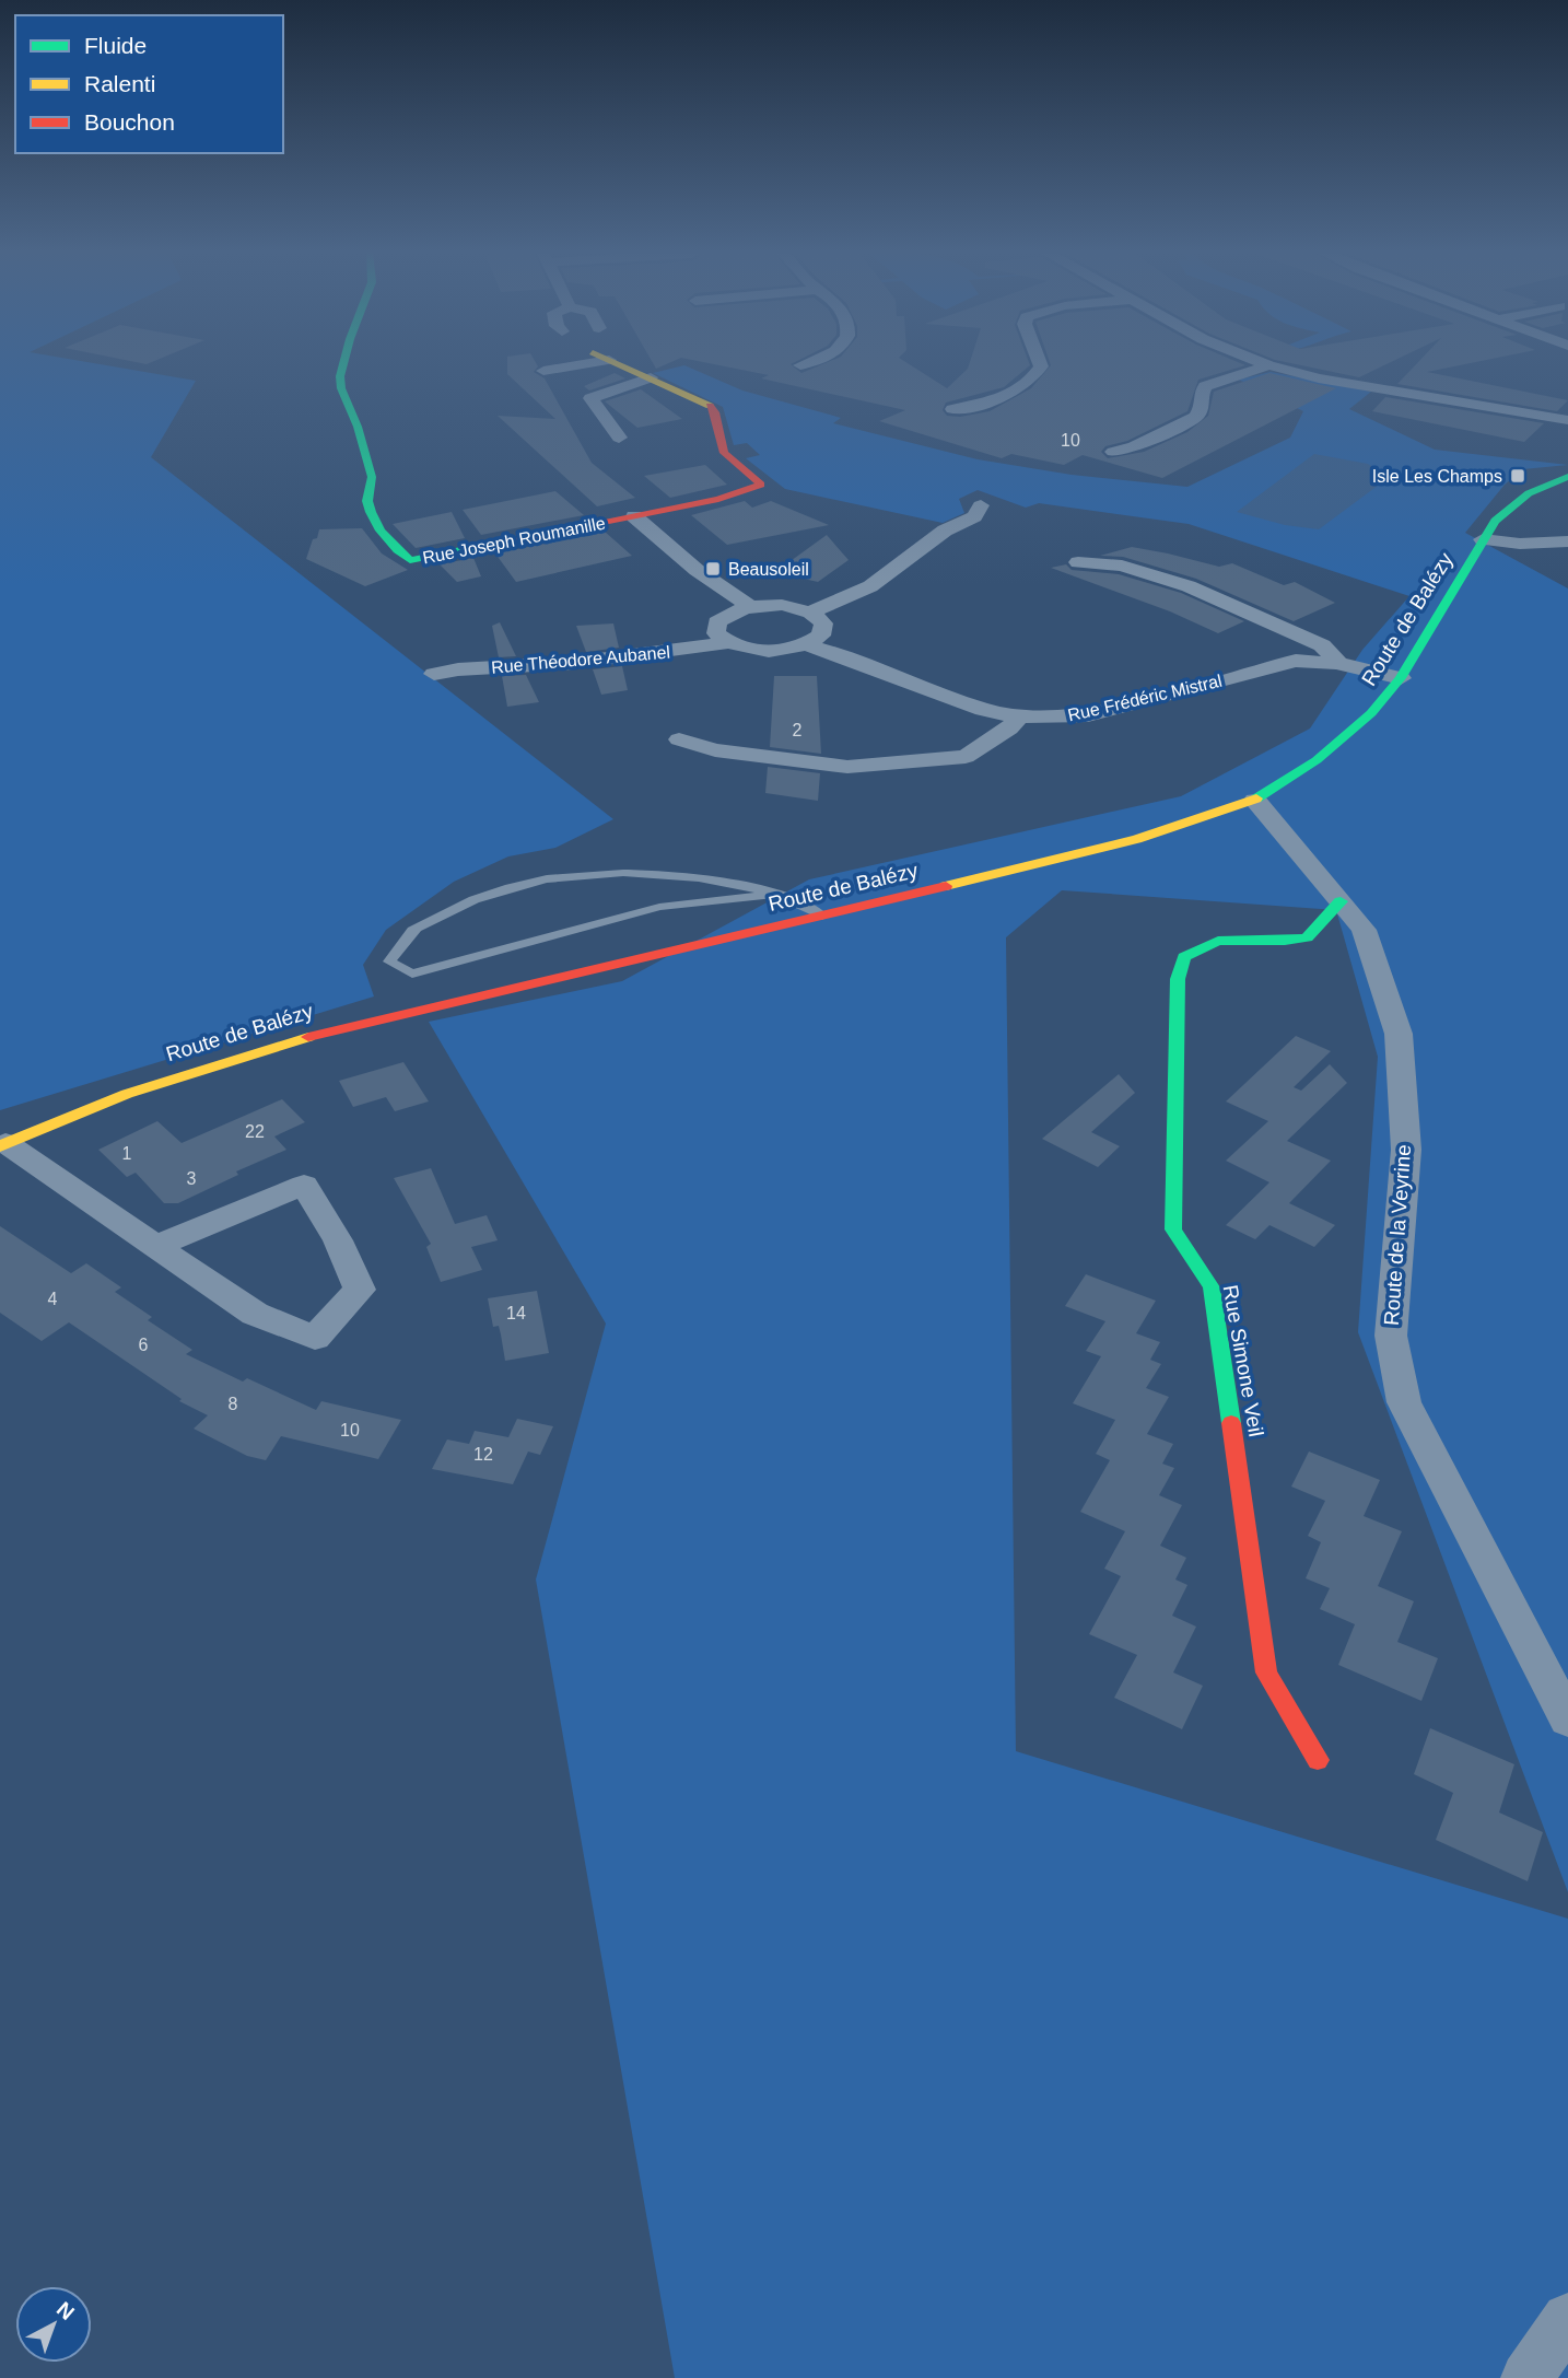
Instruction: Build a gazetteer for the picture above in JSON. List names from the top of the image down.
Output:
{
  "streets": {
    "street": [
      "Rue Joseph Roumanille",
      "Route de Balézy",
      "Rue Théodore Aubanel",
      "Rue Frédéric Mistral",
      "Route de la Veyrine",
      "Rue Simone Veil"
    ]
  },
  "crossings": [
    ["Route de Balézy", "Rue Frédéric Mistral"],
    ["Route de Balézy", "Route de la Veyrine"],
    ["Rue Théodore Aubanel", "Rue Frédéric Mistral"],
    ["Route de la Veyrine", "Rue Simone Veil"]
  ],
  "places": {
    "transit": ["Isle Les Champs", "Beausoleil"]
  },
  "house_numbers": [
    "10",
    "2",
    "22",
    "1",
    "3",
    "4",
    "14",
    "6",
    "8",
    "10",
    "12"
  ],
  "legend": ["Fluide", "Ralenti", "Bouchon"],
  "north": "top right"
}
